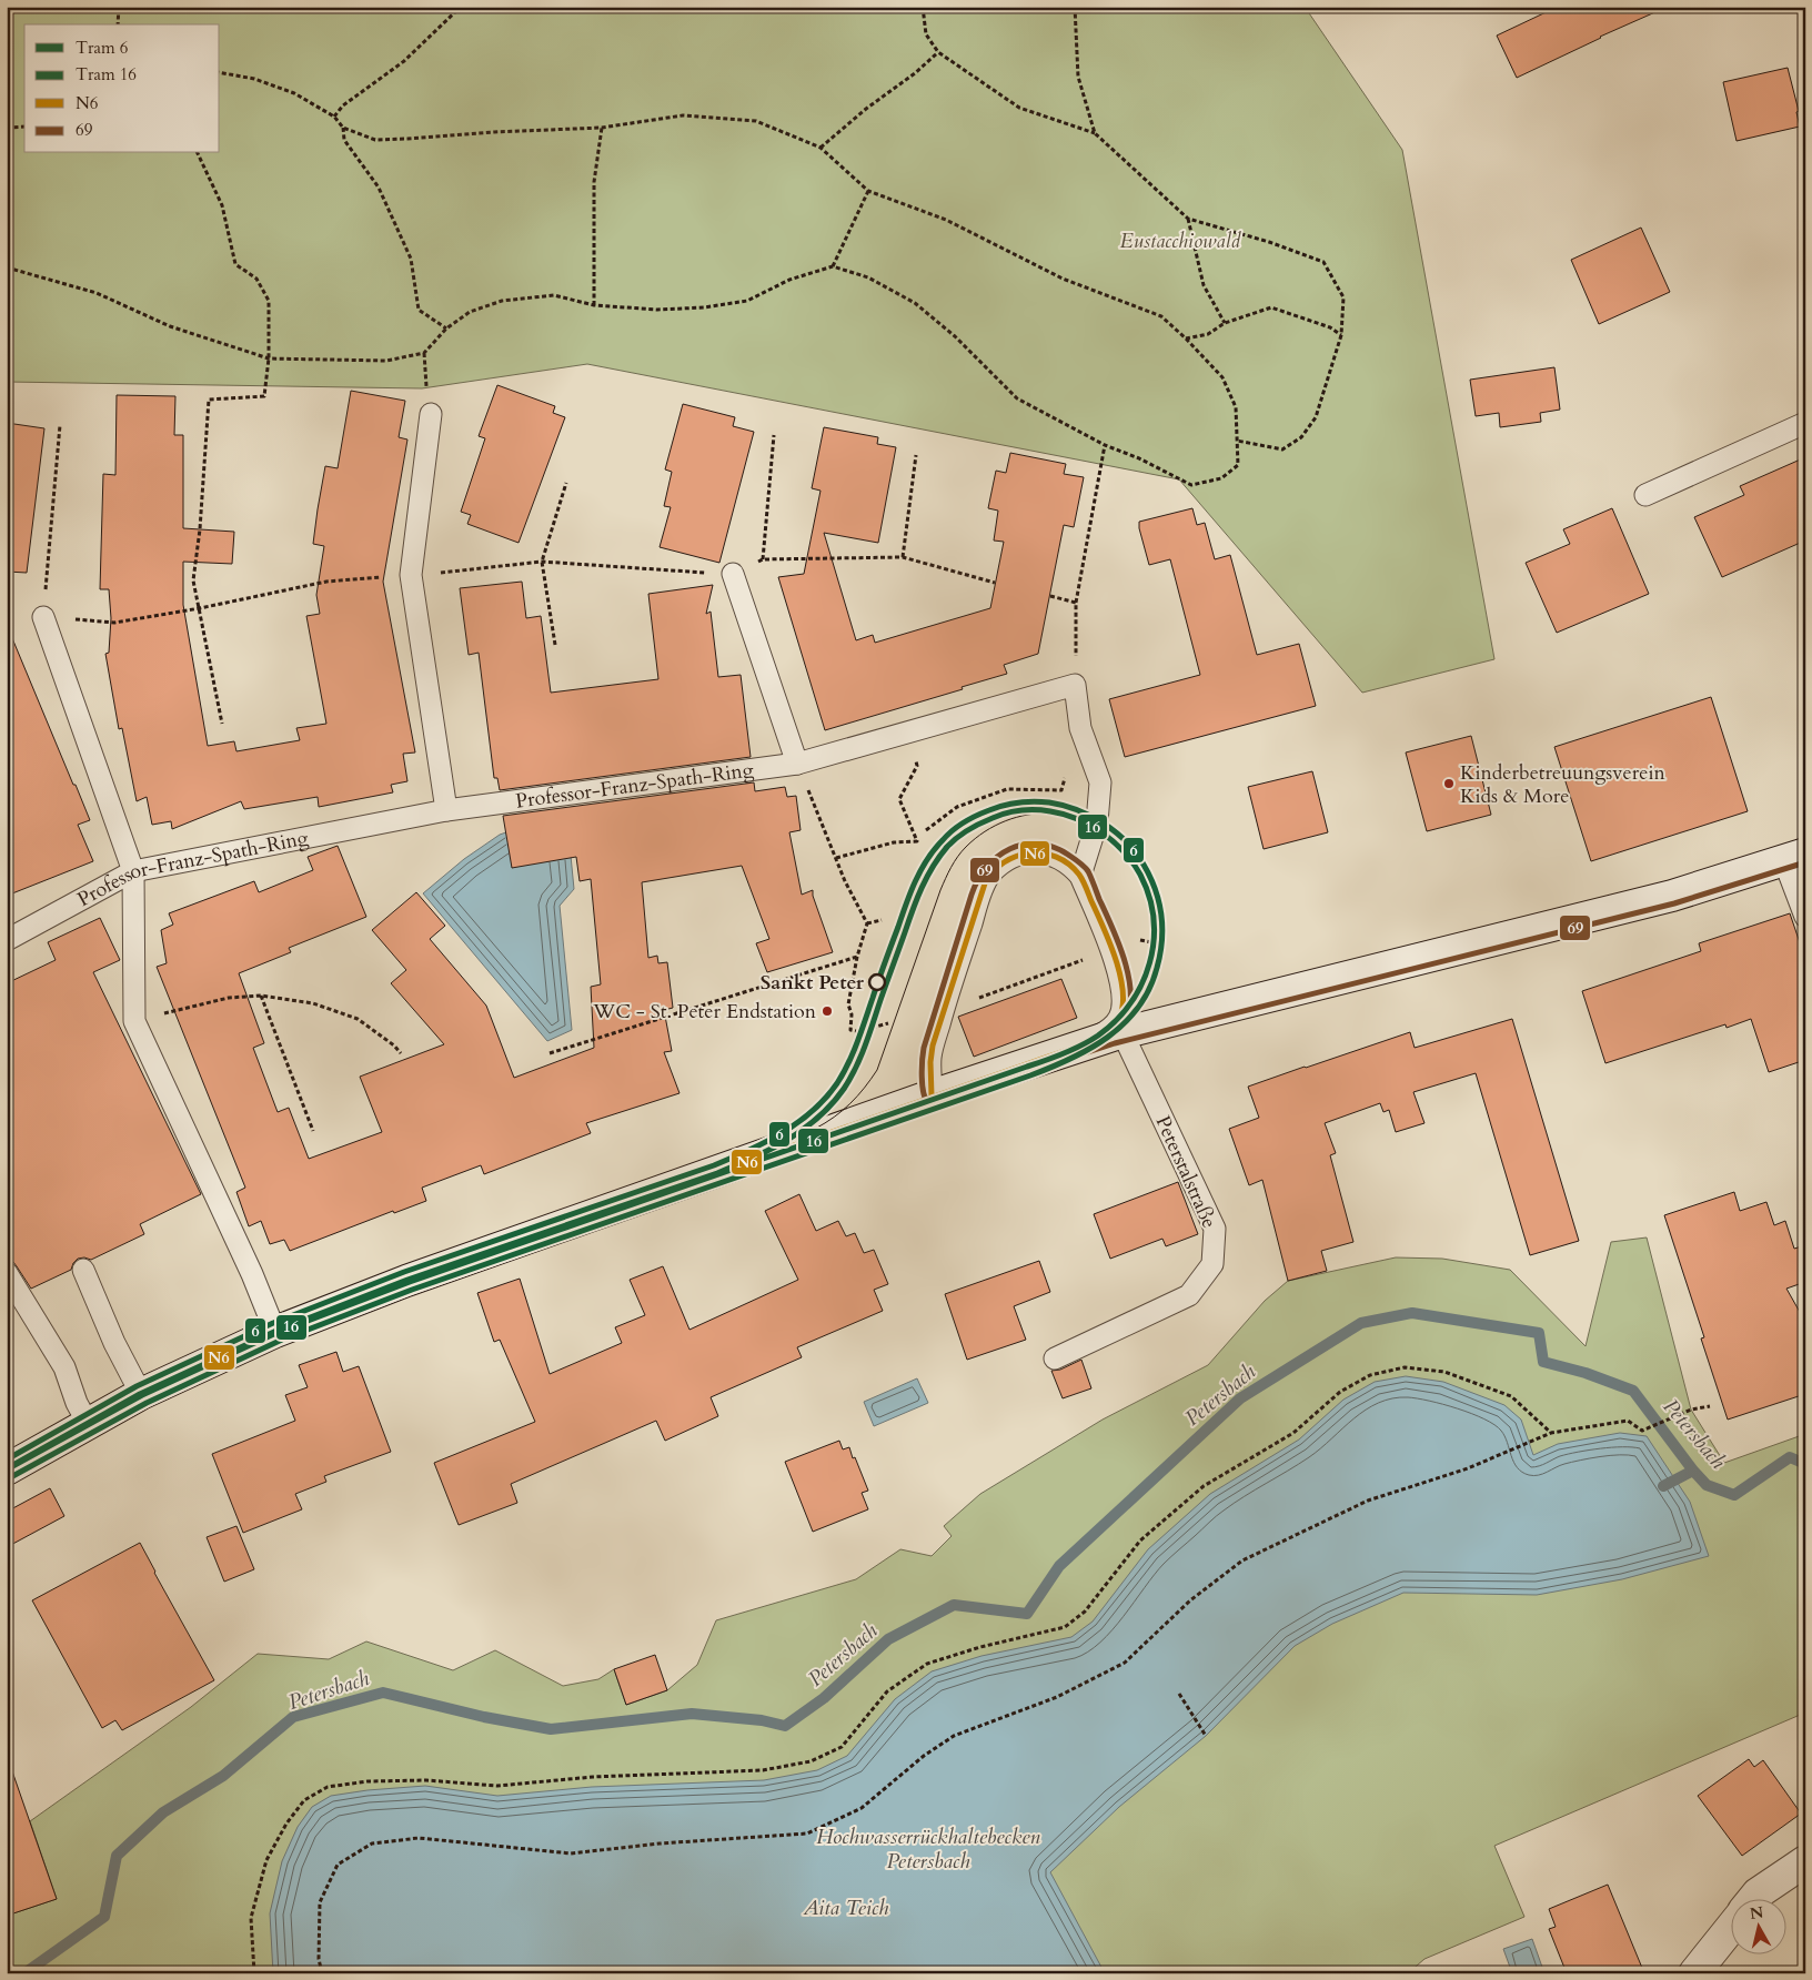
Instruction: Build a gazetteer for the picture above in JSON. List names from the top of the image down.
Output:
{
  "streets": {
    "lane": ["Professor-Franz-Spath-Ring", "Peterstalstraße"]
  },
  "water": ["Petersbach", "Hochwasserrückhaltebecken Petersbach", "Aita Teich"],
  "parks": ["Eustacchiowald"],
  "places": ["Kinderbetreuungsverein Kids & More", "Sankt Peter", "WC - St. Peter Endstation"],
  "lines": [
    "tram line 6",
    "tram line 16",
    "transit line 69",
    "transit line N6"
  ],
  "legend": [
    "Tram 6",
    "Tram 16",
    "N6",
    "69"
  ],
  "north": "top"
}
